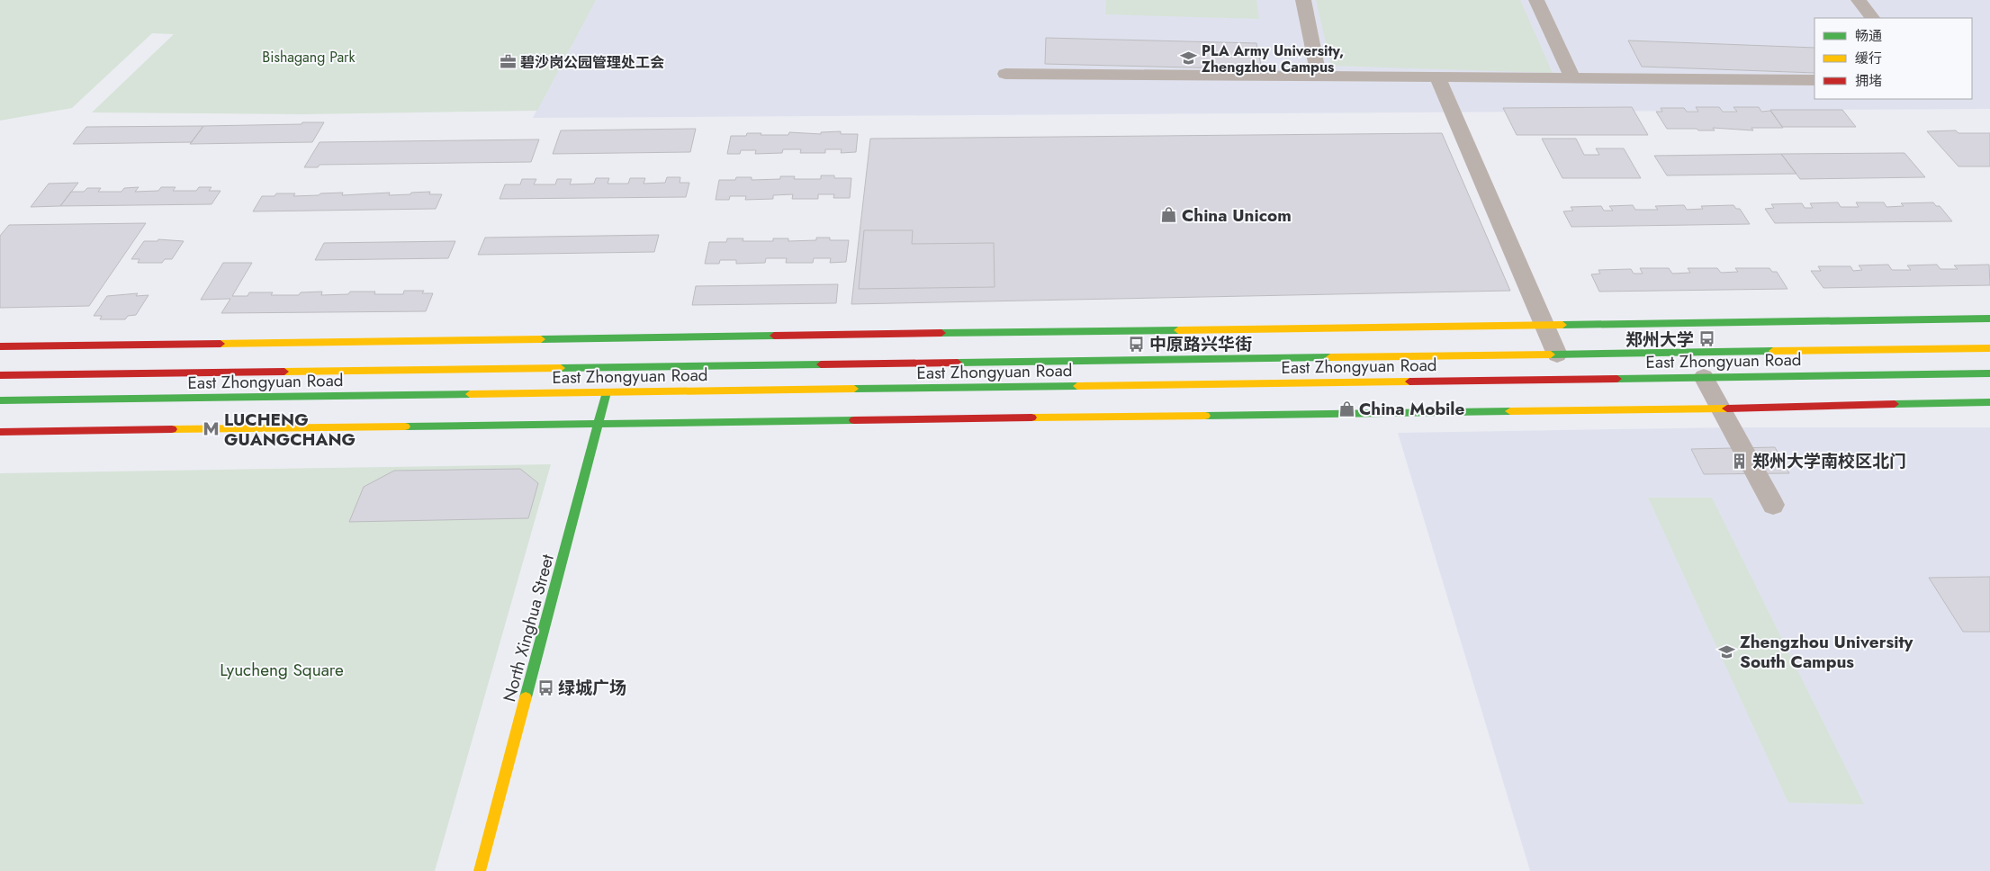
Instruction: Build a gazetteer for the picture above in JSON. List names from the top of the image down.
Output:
{
  "streets": {
    "street": ["East Zhongyuan Road", "North Xinghua Street"]
  },
  "crossings": [
    ["East Zhongyuan Road", "North Xinghua Street"]
  ],
  "parks": ["Bishagang Park", "Lyucheng Square"],
  "places": {
    "school or university": ["PLA Army University, Zhengzhou Campus", "Zhengzhou University South Campus"],
    "office": ["碧沙岗公园管理处工会"],
    "shop": ["China Unicom", "China Mobile"],
    "bus stop": ["郑州大学", "中原路兴华街", "绿城广场"],
    "metro station": ["LUCHENG GUANGCHANG"],
    "building": ["郑州大学南校区北门"]
  },
  "legend": ["畅通", "缓行", "拥堵"]
}
